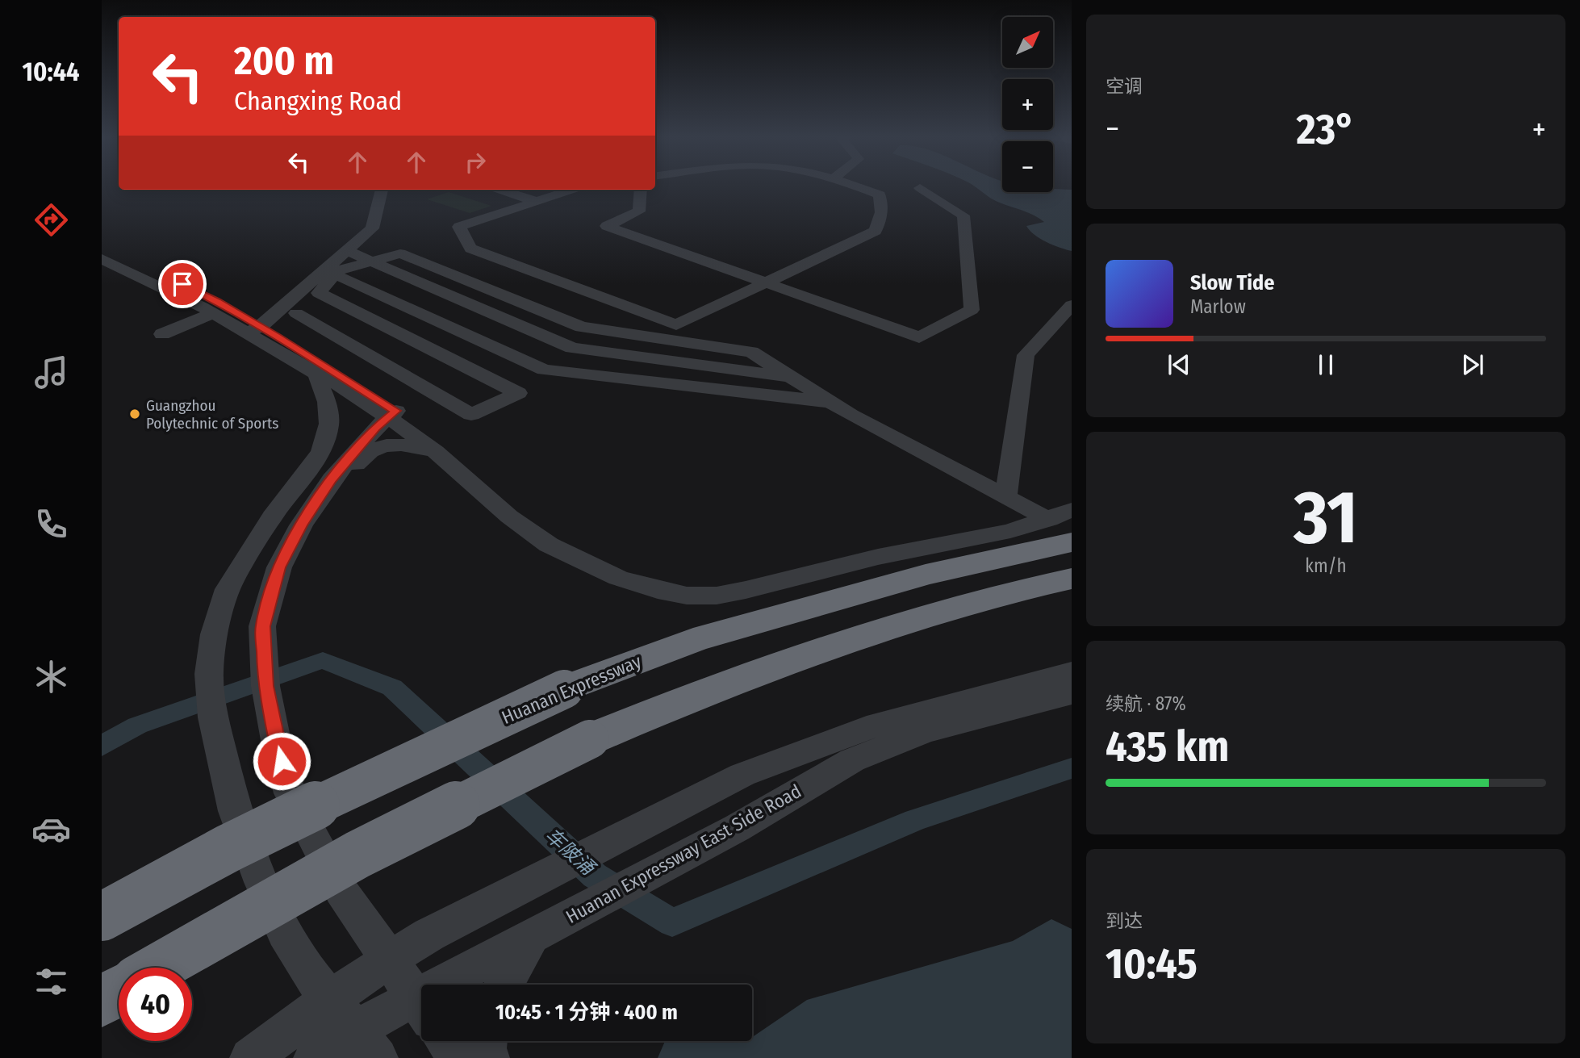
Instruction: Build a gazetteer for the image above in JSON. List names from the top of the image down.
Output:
{
  "streets": {
    "highway": ["Huanan Expressway"],
    "street": ["Huanan Expressway East Side Road"]
  },
  "water": ["车陂涌"],
  "places": ["Guangzhou Polytechnic of Sports"],
  "north": "top right",
  "page": {
    "tabs": "10:44",
    "tile": [
      "空调",
      ["31", "km/h"],
      ["续航 · 87%", "435 km"],
      ["到达", "10:45"]
    ],
    "map_buttons": ["+", "−"],
    "turn": ["200 m", "Changxing Road"],
    "heat": ["−", "23°", "+"],
    "song": ["Slow Tide", "Marlow"],
    "limit": "40",
    "trip": "10:45 · 1 分钟 · 400 m"
  }
}
